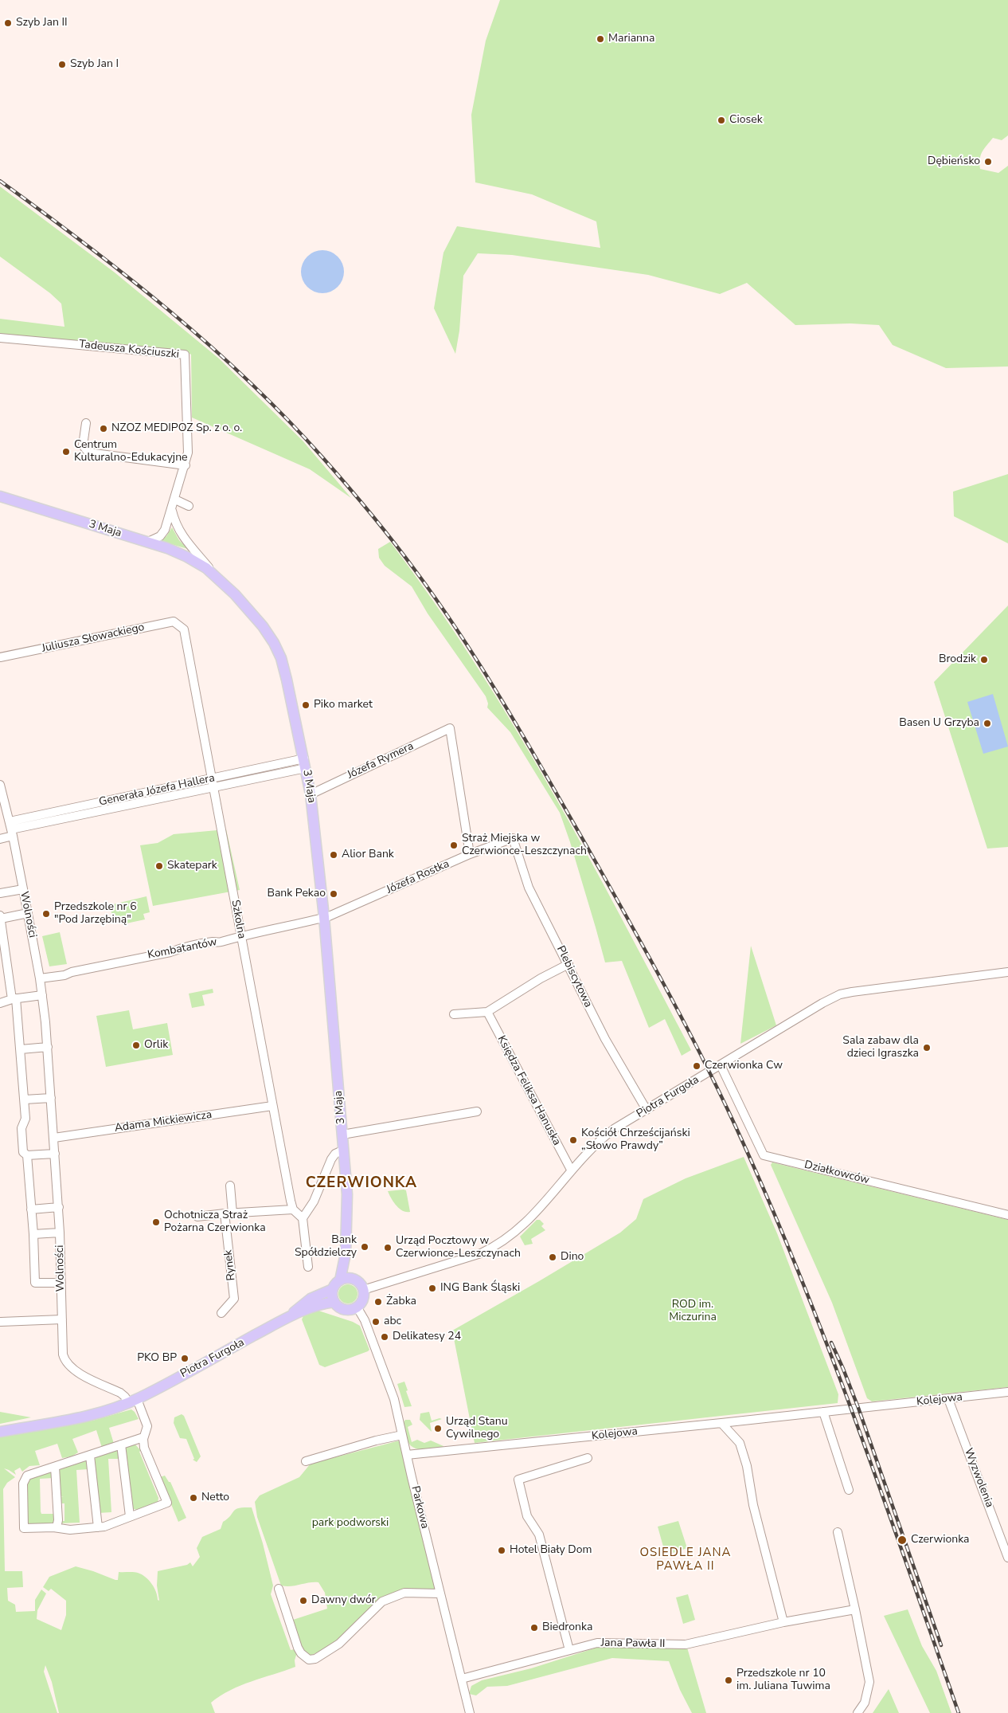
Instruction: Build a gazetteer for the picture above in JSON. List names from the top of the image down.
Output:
{
  "streets": {
    "main road": ["3 Maja", "Piotra Furgoła"],
    "street": [
      "Tadeusza Kościuszki",
      "Juliusza Słowackiego",
      "Józefa Rymera",
      "Generała Józefa Hallera",
      "Józefa Rostka",
      "Wolności",
      "Szkolna",
      "Kombatantów",
      "Plebiscytowa",
      "Księdza Feliksa Hanuska",
      "Adama Mickiewicza",
      "Działkowców",
      "Rynek",
      "Kolejowa",
      "Wyzwolenia",
      "Parkowa",
      "Jana Pawła II"
    ]
  },
  "crossings": [
    ["Tadeusza Kościuszki", "3 Maja"],
    ["3 Maja", "Józefa Rymera"],
    ["3 Maja", "Generała Józefa Hallera"],
    ["3 Maja", "Józefa Rostka"],
    ["3 Maja", "Kombatantów"],
    ["3 Maja", "Piotra Furgoła"],
    ["3 Maja", "Parkowa"],
    ["Juliusza Słowackiego", "Szkolna"],
    ["Józefa Rymera", "Józefa Rostka"],
    ["Generała Józefa Hallera", "Wolności"],
    ["Generała Józefa Hallera", "Szkolna"],
    ["Józefa Rostka", "Kombatantów"],
    ["Józefa Rostka", "Plebiscytowa"],
    ["Wolności", "Kombatantów"],
    ["Wolności", "Piotra Furgoła"],
    ["Wolności", "Adama Mickiewicza"],
    ["Szkolna", "Kombatantów"],
    ["Szkolna", "Adama Mickiewicza"],
    ["Plebiscytowa", "Piotra Furgoła"],
    ["Księdza Feliksa Hanuska", "Piotra Furgoła"],
    ["Piotra Furgoła", "Działkowców"],
    ["Piotra Furgoła", "Parkowa"],
    ["Kolejowa", "Wyzwolenia"],
    ["Kolejowa", "Parkowa"],
    ["Parkowa", "Jana Pawła II"]
  ],
  "districts": ["CZERWIONKA", "OSIEDLE JANA PAWŁA II"],
  "parks": ["ROD im. Miczurina", "park podworski"],
  "places": [
    "Szyb Jan II",
    "Marianna",
    "Szyb Jan I",
    "Ciosek",
    "Dębieńsko",
    "NZOZ MEDIPOZ Sp. z o. o.",
    "Centrum Kulturalno-Edukacyjne",
    "Brodzik",
    "Piko market",
    "Basen U Grzyba",
    "Straż Miejska w Czerwionce-Leszczynach",
    "Alior Bank",
    "Skatepark",
    "Bank Pekao",
    "Przedszkole nr 6 \"Pod Jarzębiną\"",
    "Orlik",
    "Sala zabaw dla dzieci Igraszka",
    "Czerwionka Cw",
    "Kościół Chrześcijański „Słowo Prawdy”",
    "Ochotnicza Straż Pożarna Czerwionka",
    "Bank Spółdzielczy",
    "Urząd Pocztowy w Czerwionce-Leszczynach",
    "Dino",
    "ING Bank Śląski",
    "Żabka",
    "abc",
    "Delikatesy 24",
    "PKO BP",
    "Urząd Stanu Cywilnego",
    "Netto",
    "Czerwionka",
    "Hotel Biały Dom",
    "Dawny dwór",
    "Biedronka",
    "Przedszkole nr 10 im. Juliana Tuwima"
  ]
}
